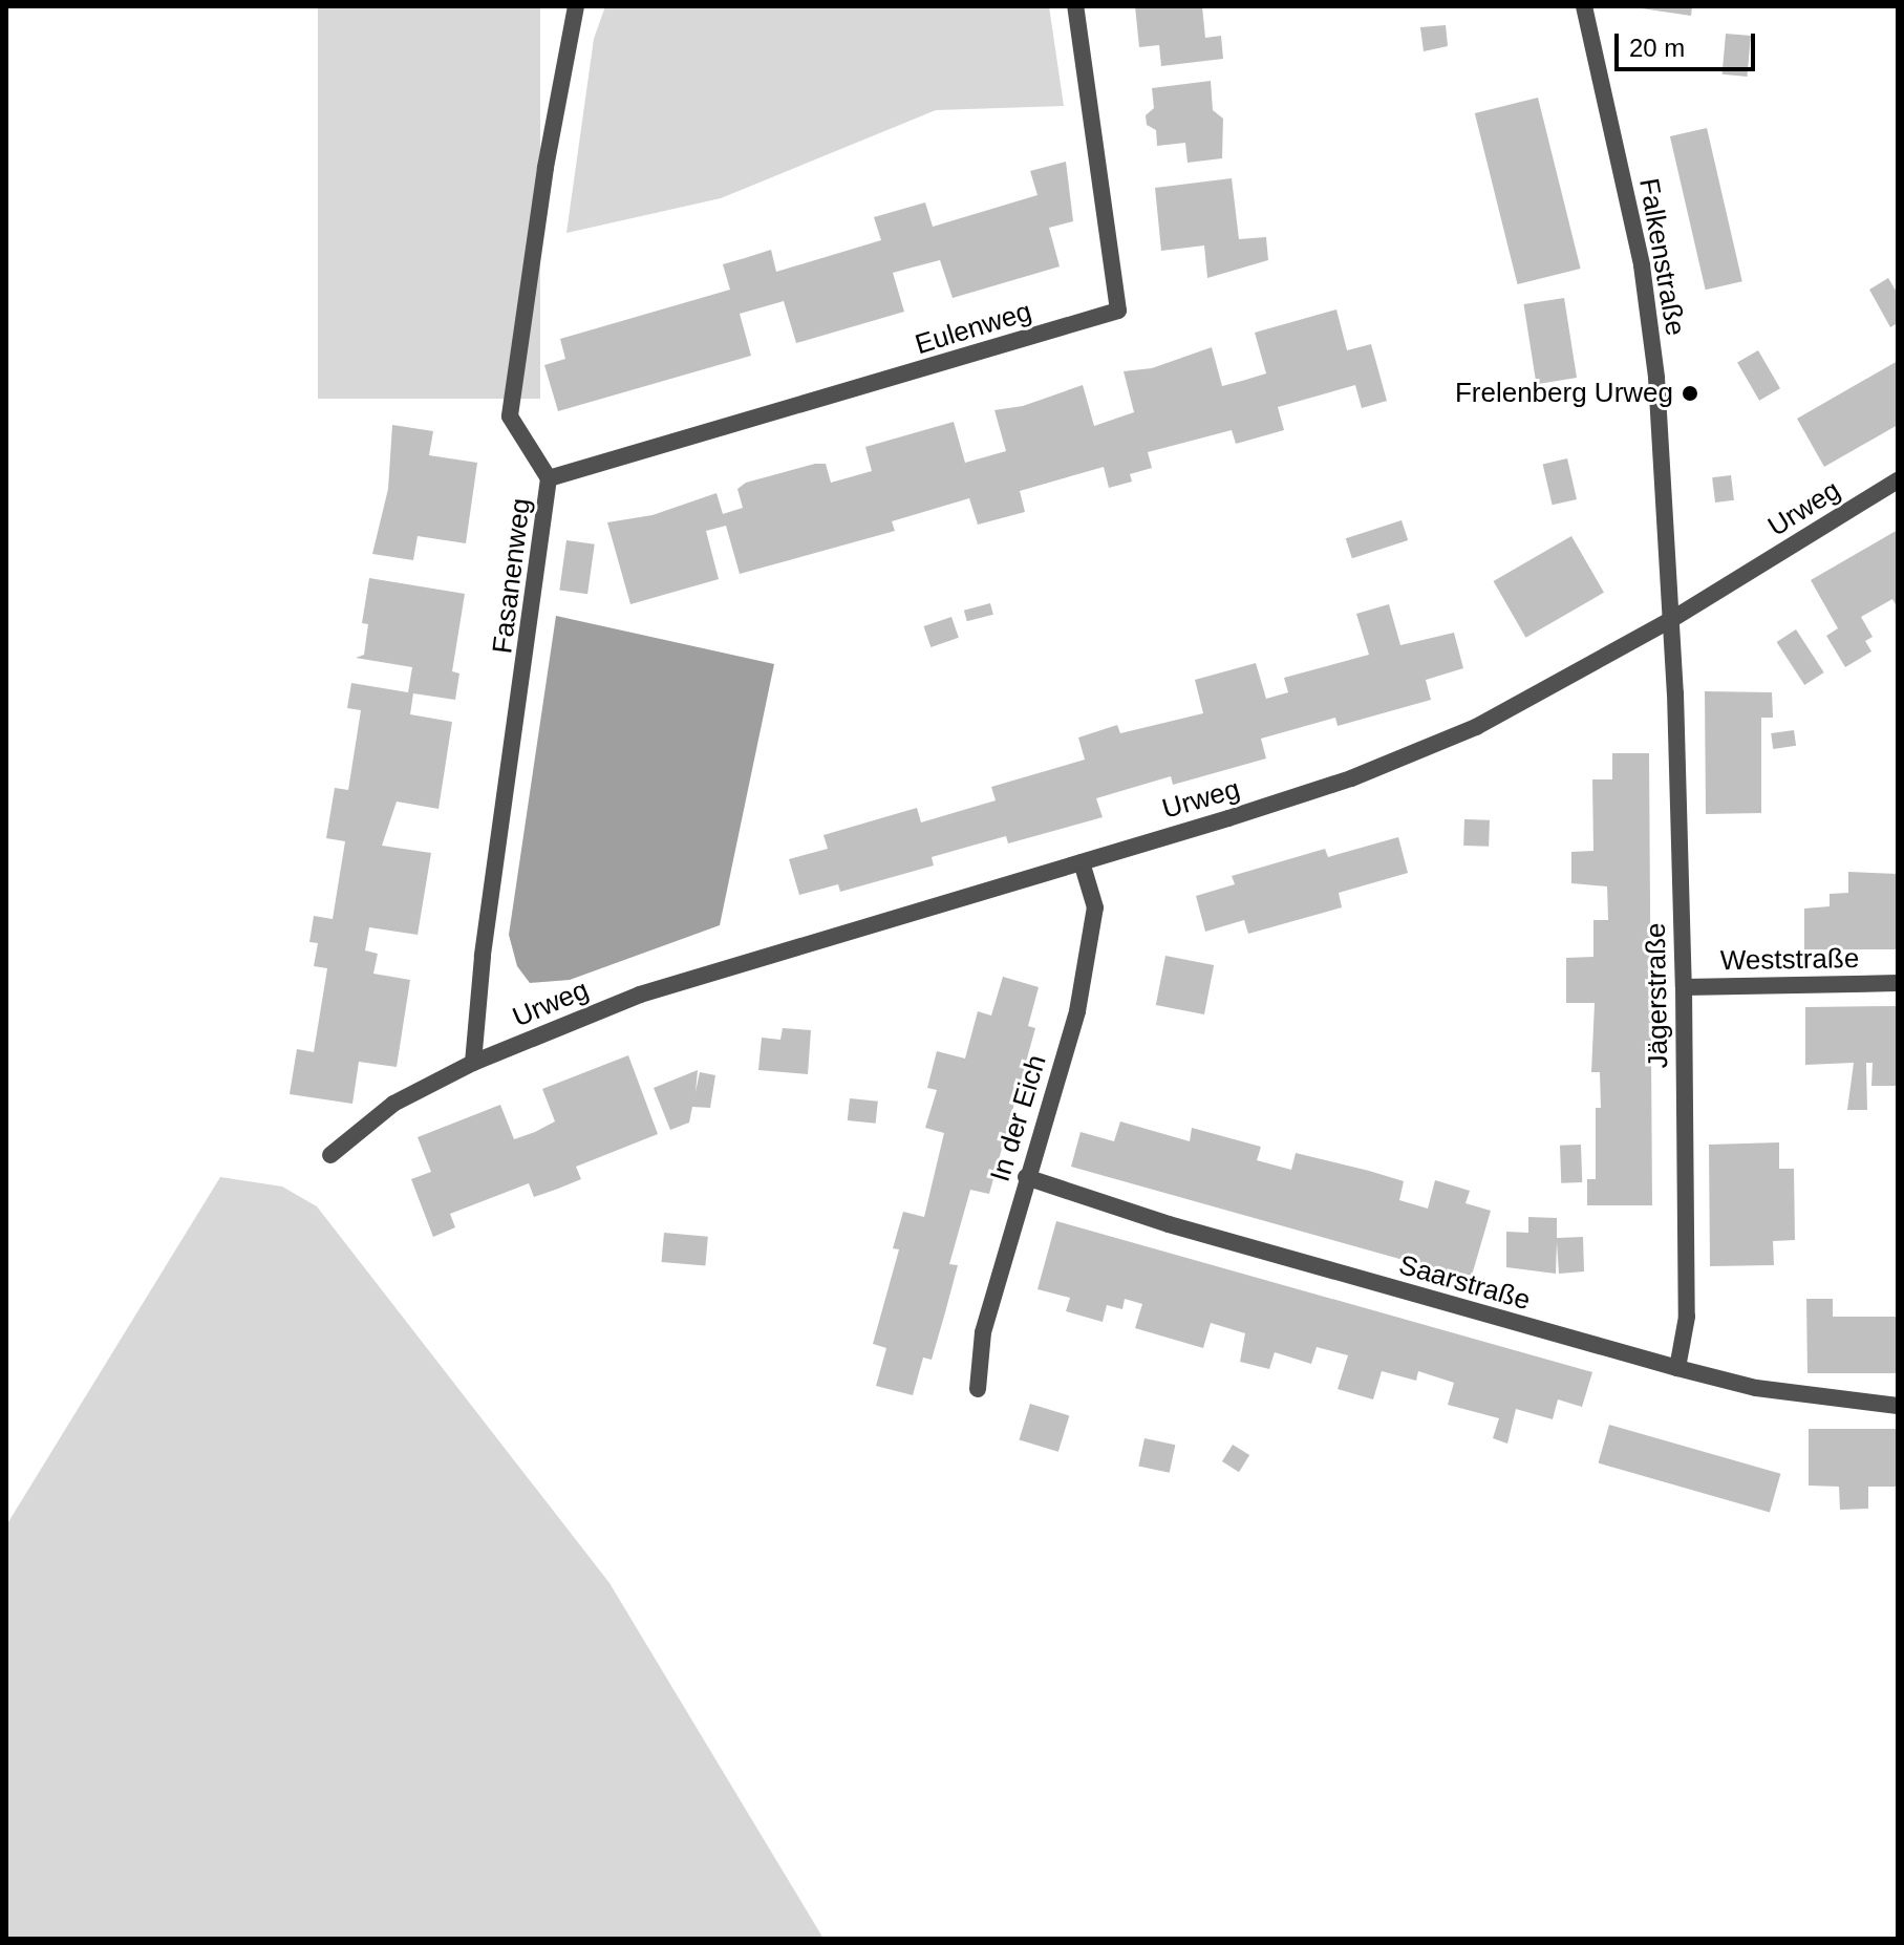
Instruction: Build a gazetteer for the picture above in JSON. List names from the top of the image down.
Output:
{
  "streets": {
    "street": [
      "Falkenstraße",
      "Eulenweg",
      "Urweg",
      "Fasanenweg",
      "Weststraße",
      "Jägerstraße",
      "In der Eich",
      "Saarstraße"
    ]
  },
  "crossings": [
    ["Falkenstraße", "Urweg"],
    ["Falkenstraße", "Jägerstraße"],
    ["Eulenweg", "Fasanenweg"],
    ["Urweg", "Fasanenweg"],
    ["Urweg", "Jägerstraße"],
    ["Urweg", "In der Eich"],
    ["Weststraße", "Jägerstraße"],
    ["Jägerstraße", "Saarstraße"],
    ["In der Eich", "Saarstraße"]
  ],
  "places": ["Frelenberg Urweg"],
  "scale_bar": "20 m"
}
